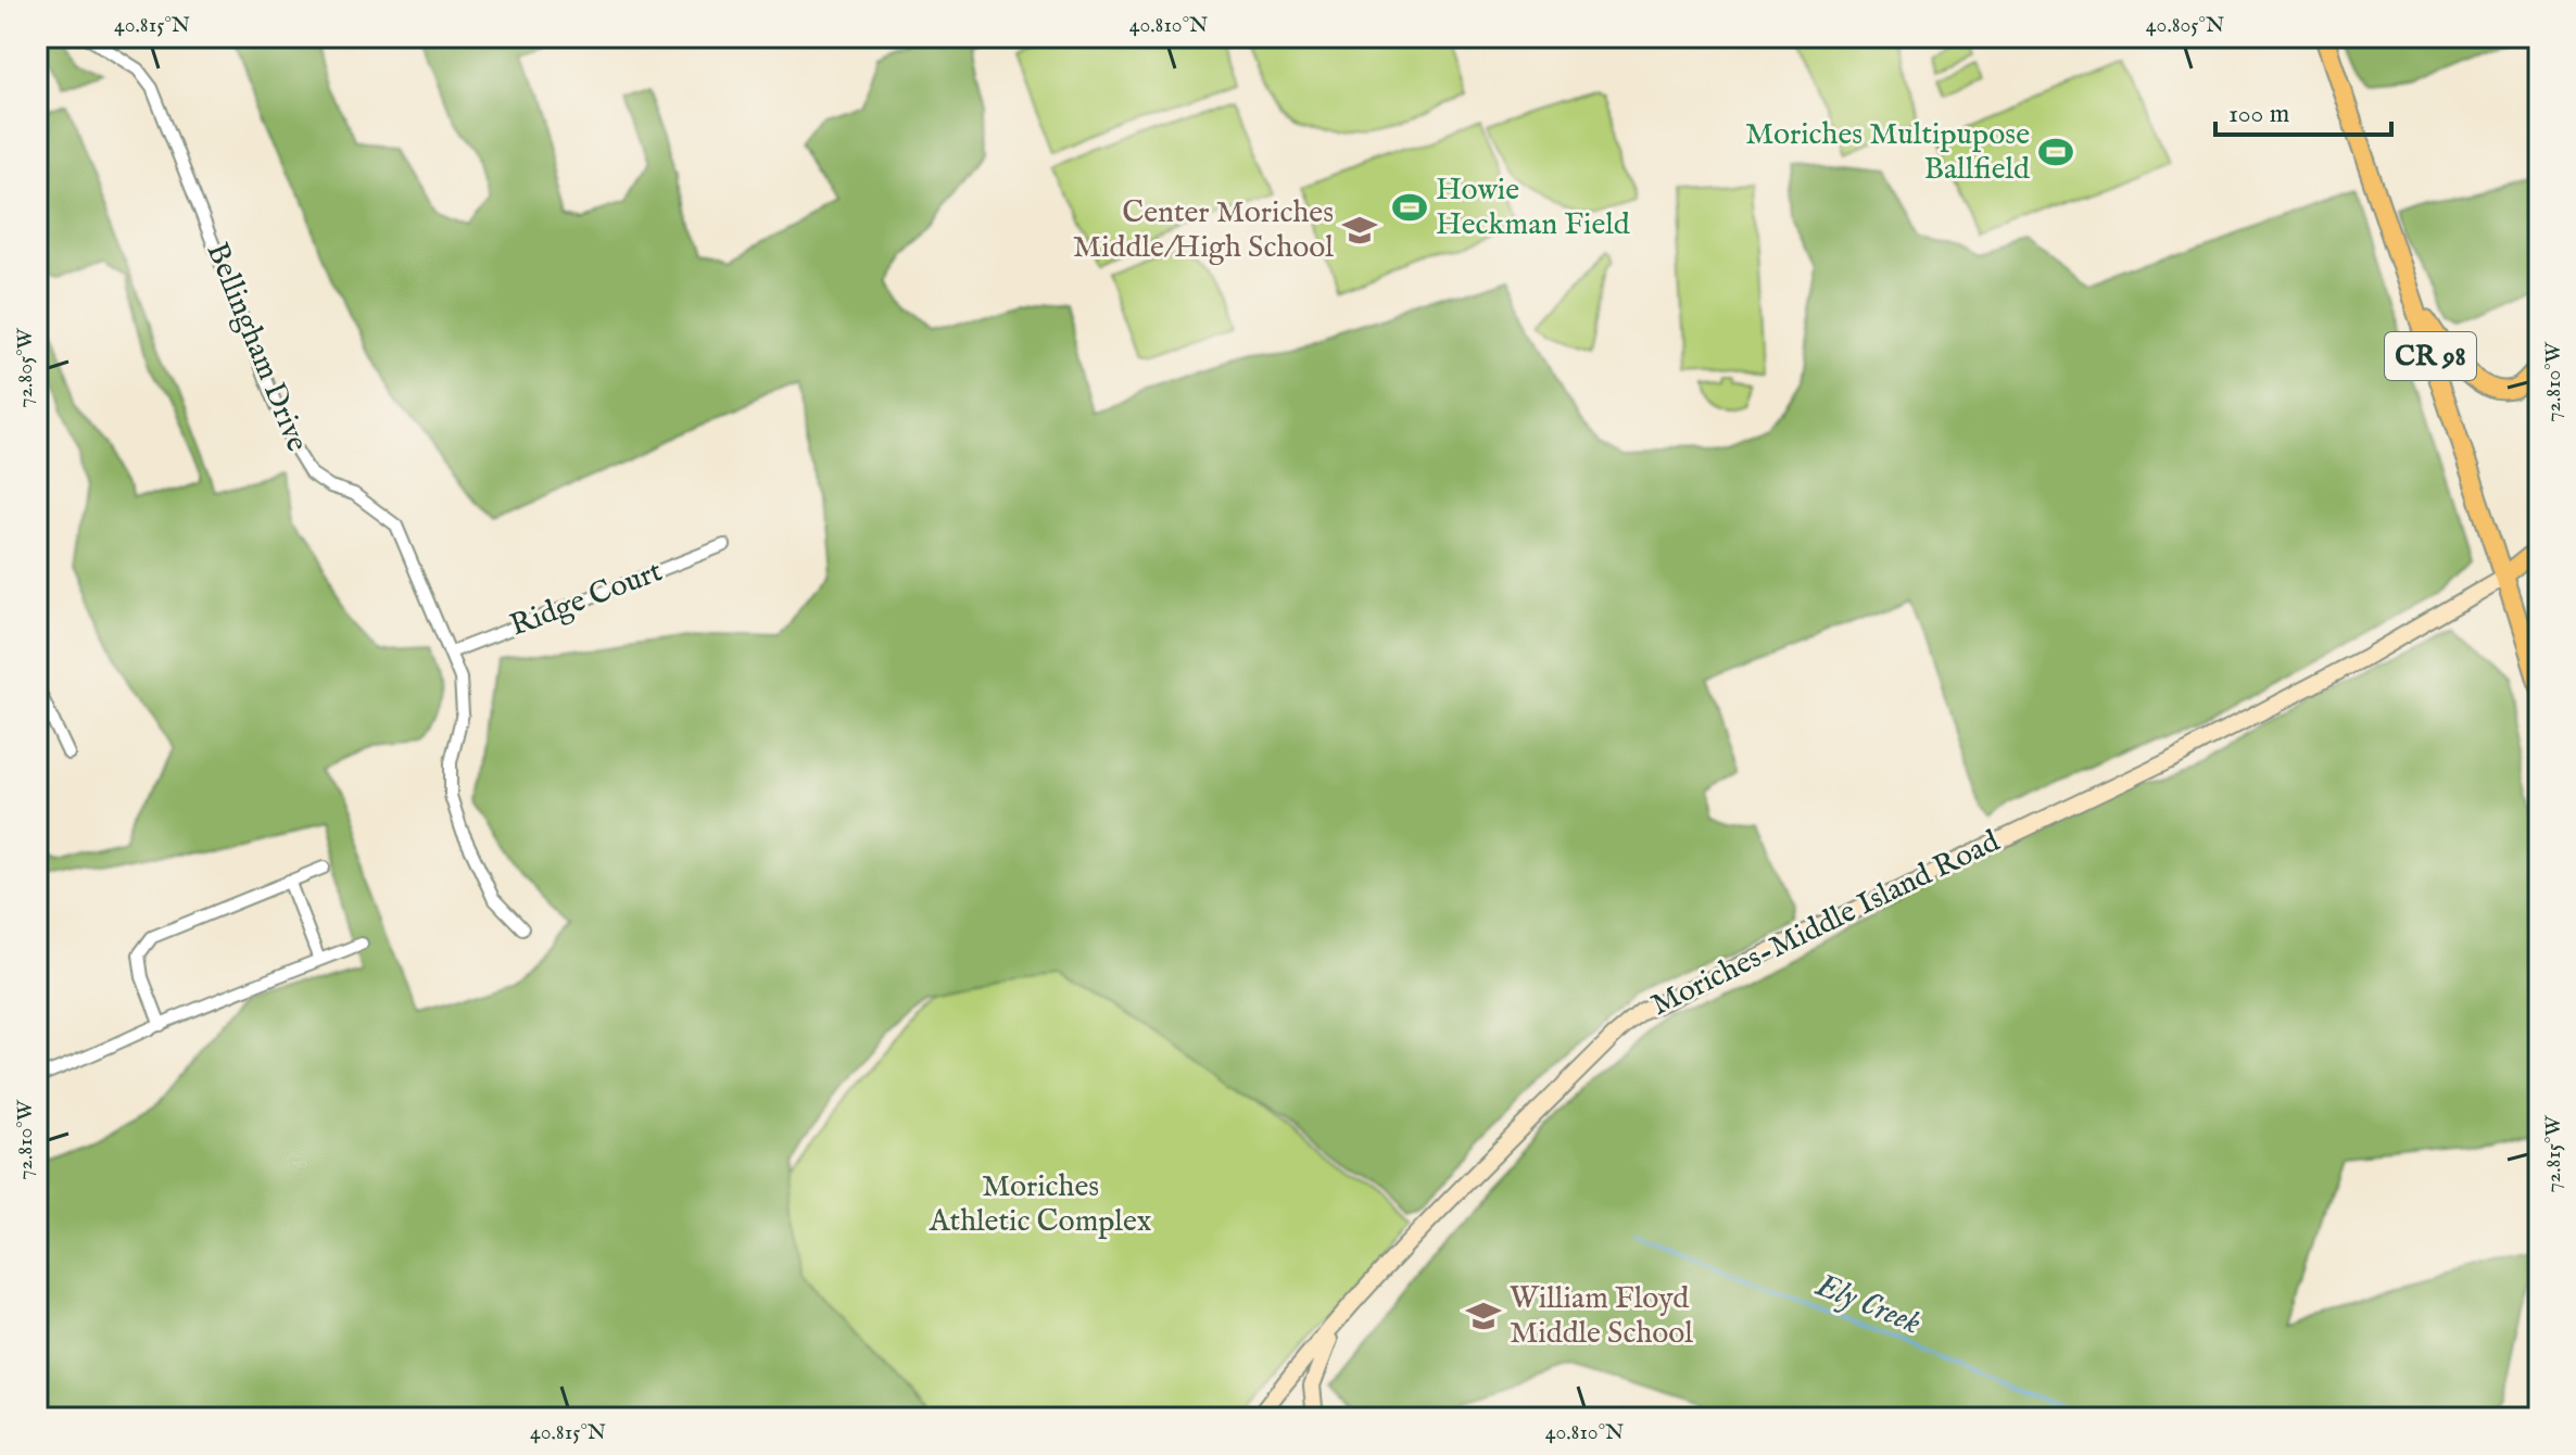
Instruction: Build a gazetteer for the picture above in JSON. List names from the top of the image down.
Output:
{
  "streets": {
    "main road": ["CR 98", "Moriches-Middle Island Road"],
    "street": ["Bellingham Drive", "Ridge Court"]
  },
  "crossings": [
    ["Bellingham Drive", "Ridge Court"],
    ["CR 98", "Moriches-Middle Island Road"]
  ],
  "water": ["Ely Creek"],
  "parks": ["Moriches Athletic Complex"],
  "places": {
    "sports": ["Moriches Multipupose Ballfield", "Howie Heckman Field"],
    "school or university": ["Center Moriches Middle/High School", "William Floyd Middle School"]
  },
  "scale_bar": "100 m",
  "coordinates": [
    "40.815°N",
    "40.810°N",
    "40.805°N",
    "72.805°W",
    "72.810°W",
    "72.815°W"
  ]
}
